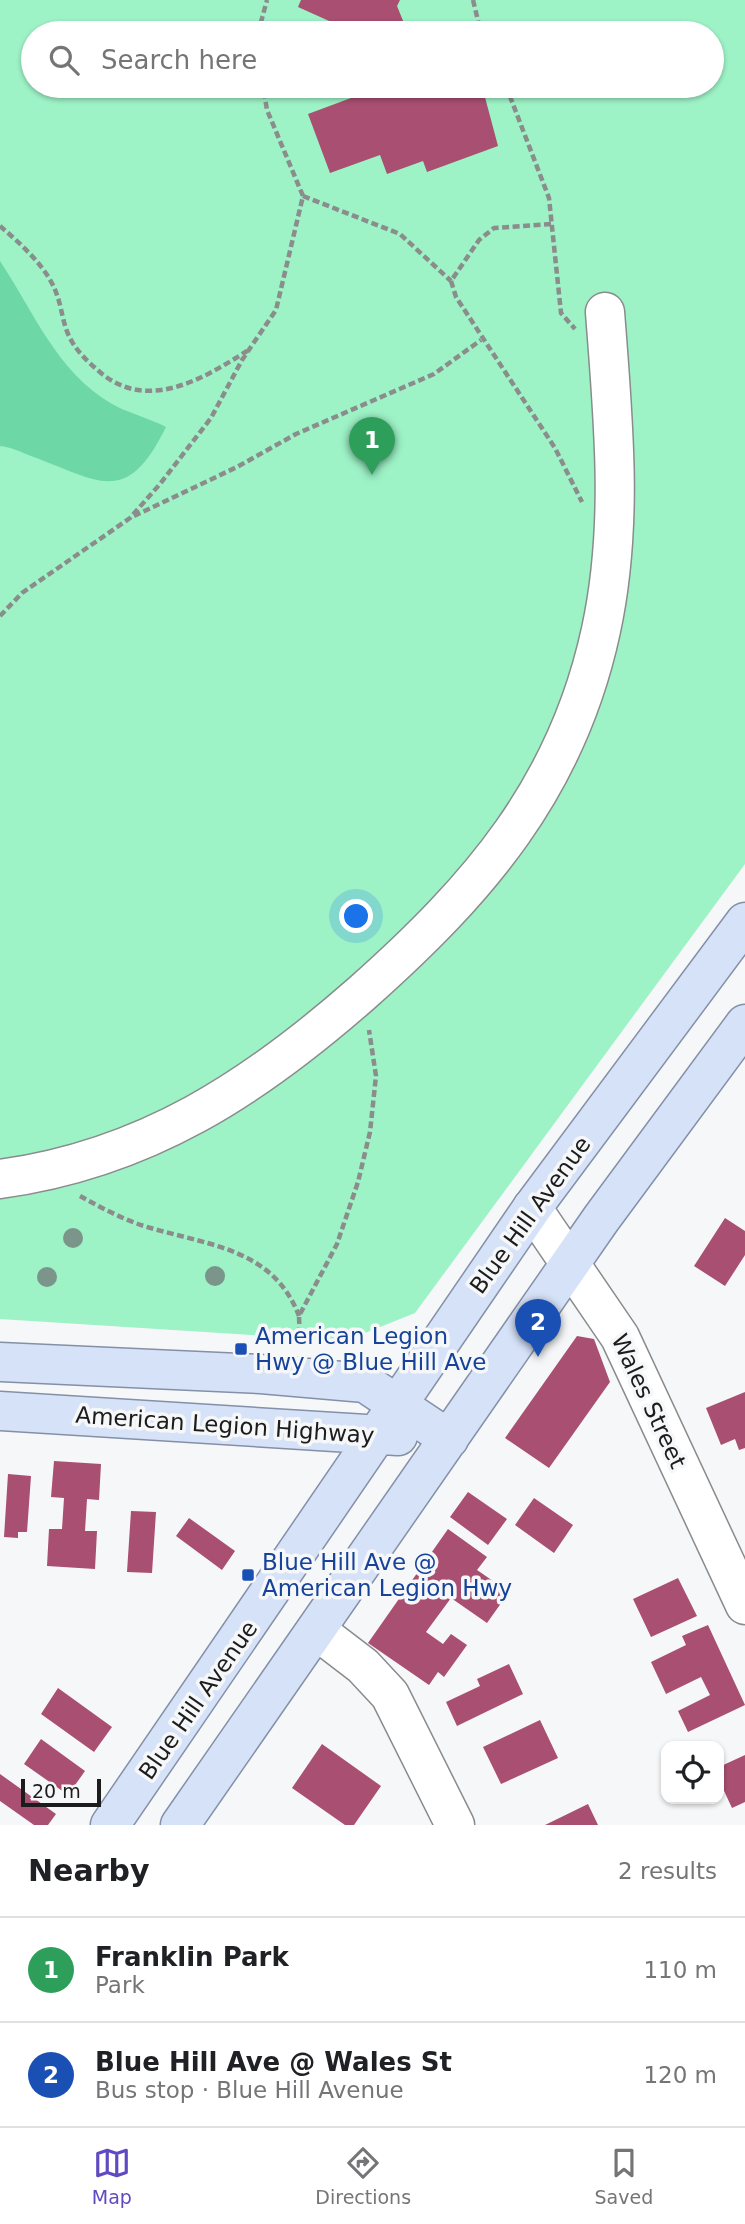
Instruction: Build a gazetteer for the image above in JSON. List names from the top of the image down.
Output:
{
  "streets": {
    "main road": ["Blue Hill Avenue", "American Legion Highway"],
    "street": ["Wales Street"]
  },
  "crossings": [
    ["Blue Hill Avenue", "Wales Street"],
    ["Blue Hill Avenue", "American Legion Highway"]
  ],
  "places": {
    "transit": ["American Legion Hwy @ Blue Hill Ave", "Blue Hill Ave @ American Legion Hwy"]
  },
  "scale_bar": "20 m",
  "page": {
    "search": "Search here",
    "pins": ["1", "2"],
    "scale": "20 m",
    "heading": ["Nearby", "2 results"],
    "list": [
      {
        "mark": "1",
        "name": "Franklin Park",
        "note": "Park",
        "value": "110 m"
      },
      {
        "mark": "2",
        "name": "Blue Hill Ave @ Wales St",
        "note": "Bus stop · Blue Hill Avenue",
        "value": "120 m"
      }
    ],
    "nav": ["Map", "Directions", "Saved"]
  }
}
